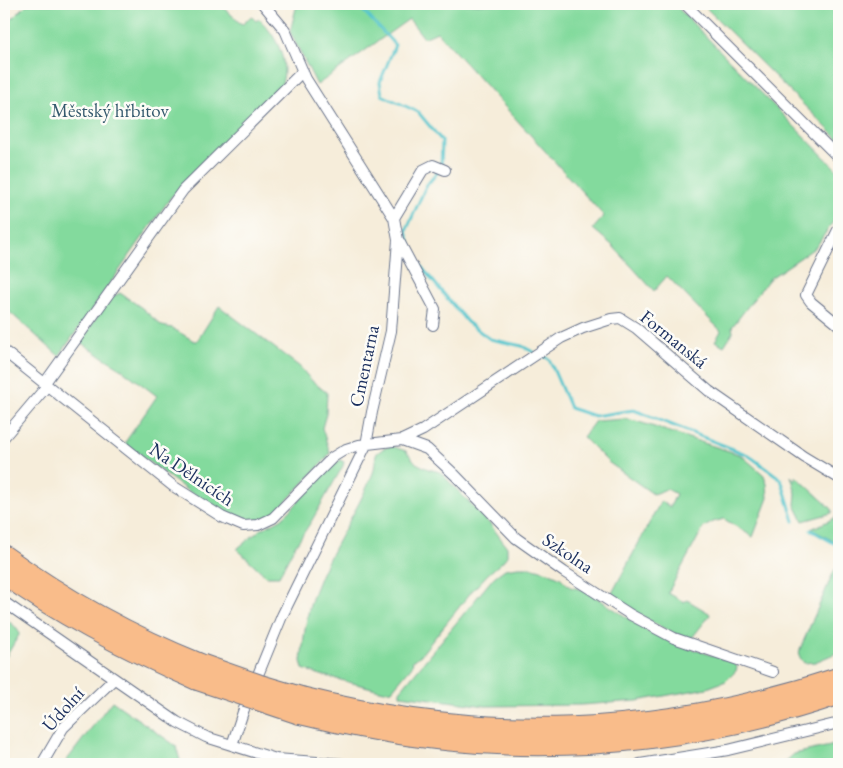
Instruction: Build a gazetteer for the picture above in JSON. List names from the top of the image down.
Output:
{
  "streets": {
    "street": [
      "Formanská",
      "Cmentarna",
      "Na Dělnicích",
      "Szkolna",
      "Údolní"
    ]
  },
  "crossings": [
    ["Formanská", "Szkolna"],
    ["Cmentarna", "Na Dělnicích"],
    ["Cmentarna", "Szkolna"],
    ["Na Dělnicích", "Szkolna"]
  ],
  "parks": ["Městský hřbitov"]
}
